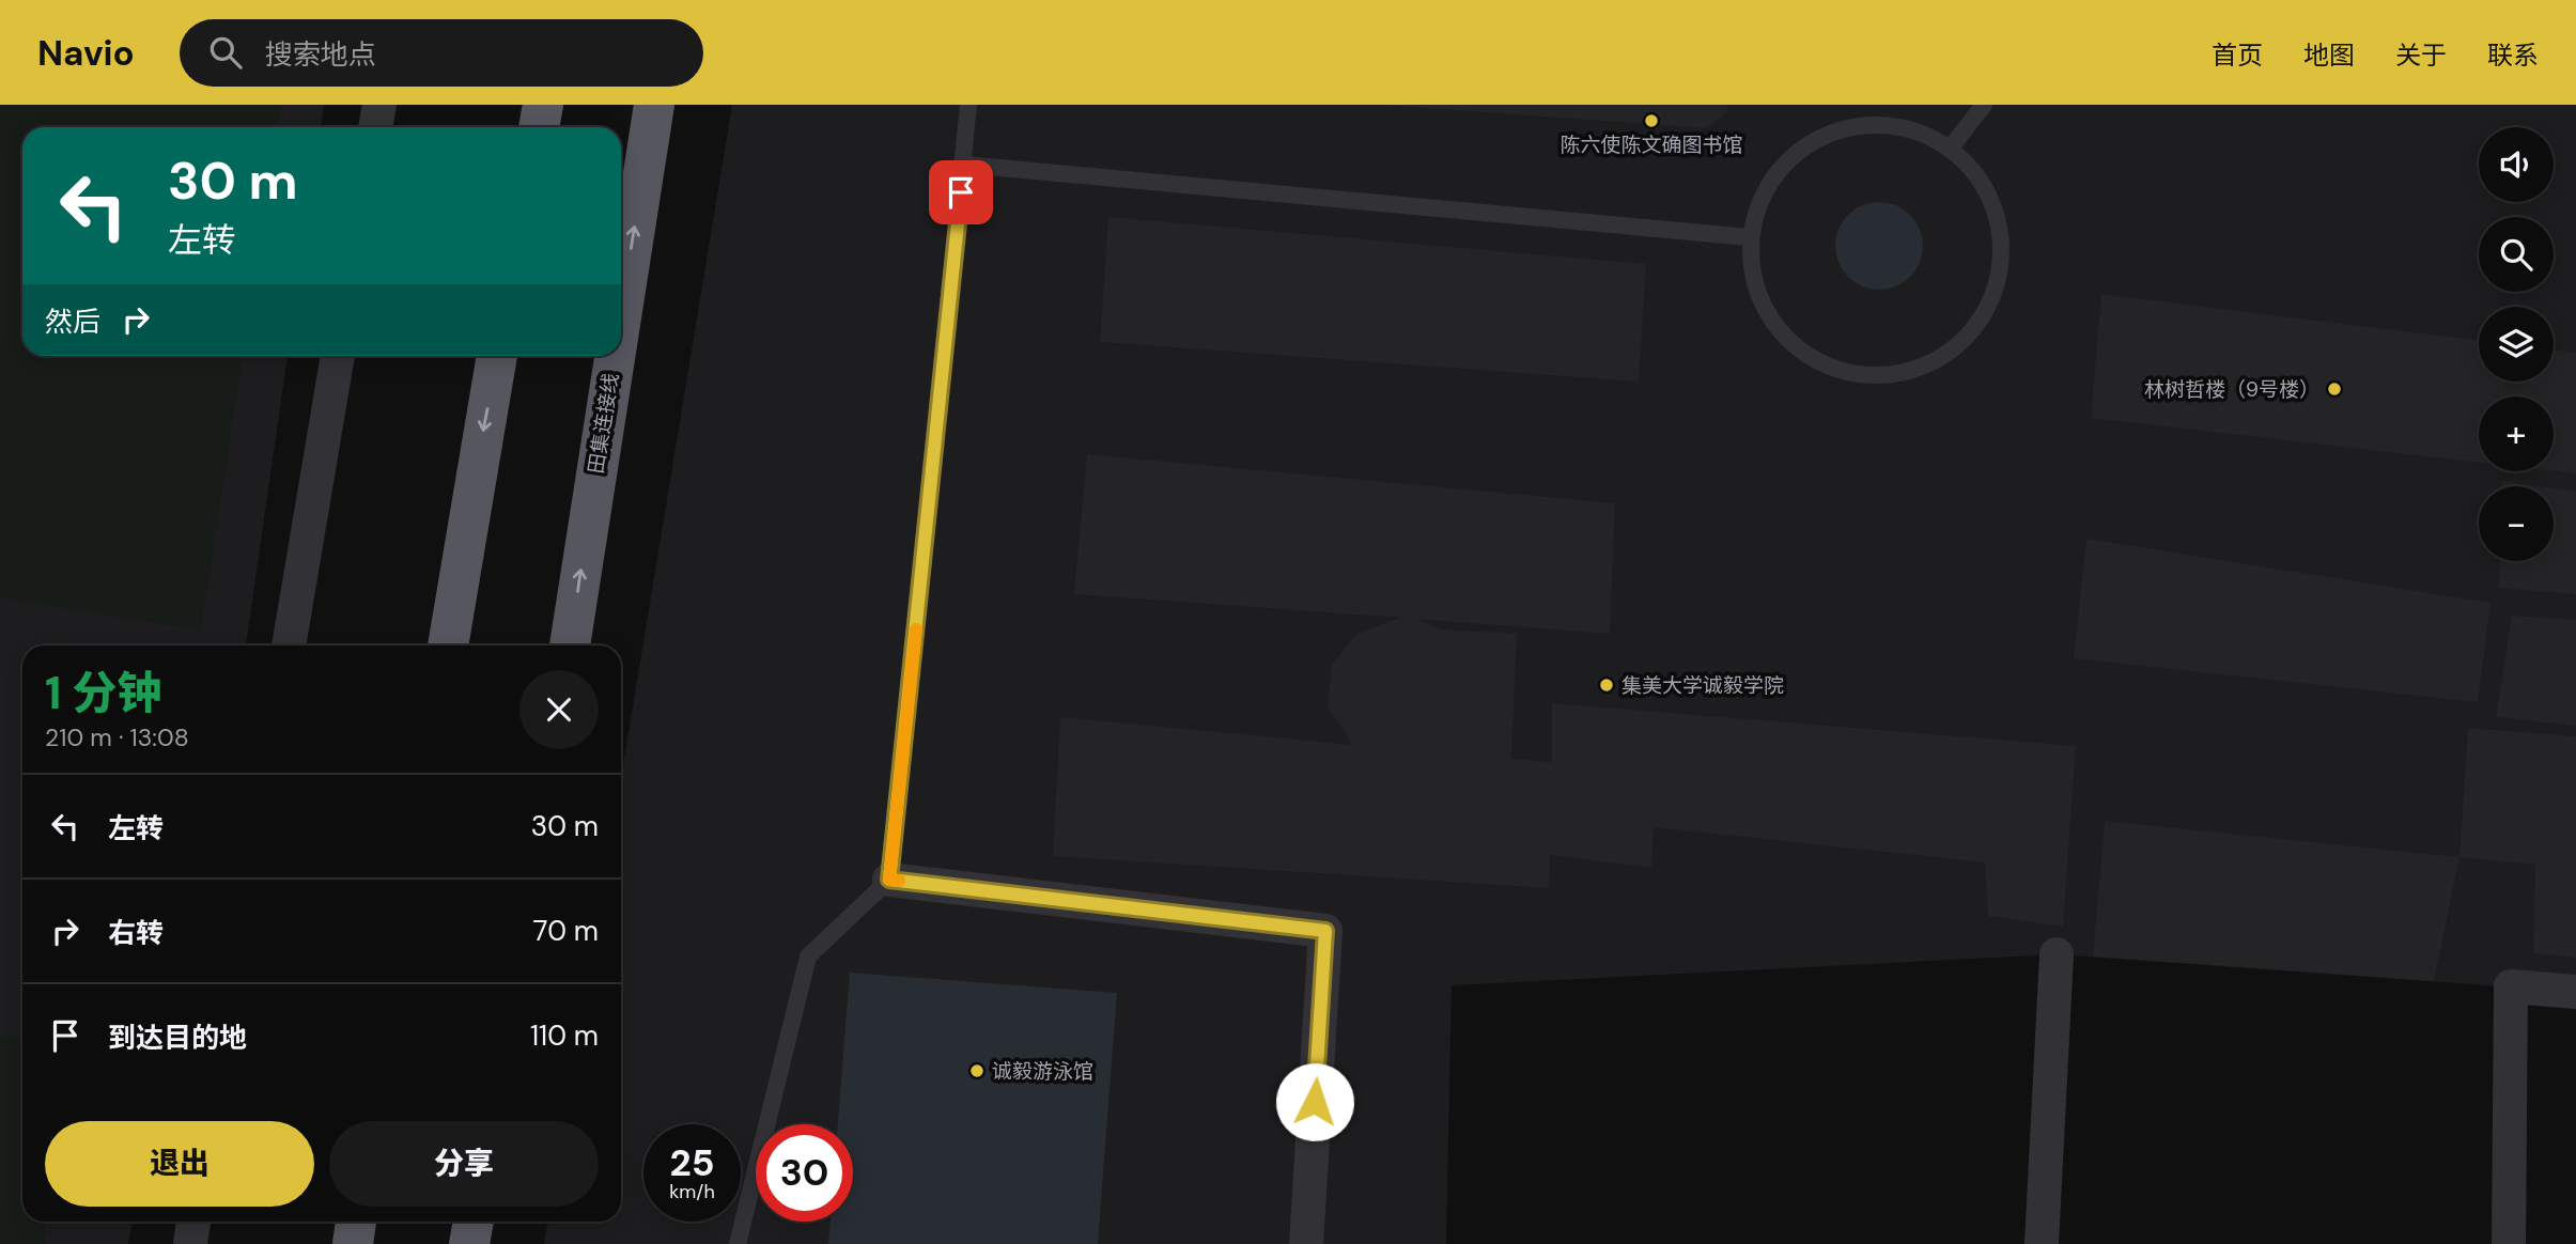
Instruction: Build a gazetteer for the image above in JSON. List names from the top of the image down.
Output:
{
  "streets": {
    "highway": ["田集连接线"]
  },
  "places": [
    "陈六使陈文确图书馆",
    "林树哲楼（9号楼）",
    "集美大学诚毅学院",
    "诚毅游泳馆"
  ],
  "page": {
    "header": "Navio",
    "search": "搜索地点",
    "nav": [
      "首页",
      "地图",
      "关于",
      "联系"
    ],
    "map_buttons": ["+", "−"],
    "turn": ["30 m", "左转"],
    "then": "然后",
    "heading": ["1 分钟", "210 m · 13:08"],
    "list": [
      {
        "name": "左转",
        "value": "30 m"
      },
      {
        "name": "右转",
        "value": "70 m"
      },
      {
        "name": "到达目的地",
        "value": "110 m"
      }
    ],
    "buttons": ["退出", "分享"],
    "speed": "25 km/h",
    "limit": "30"
  }
}
